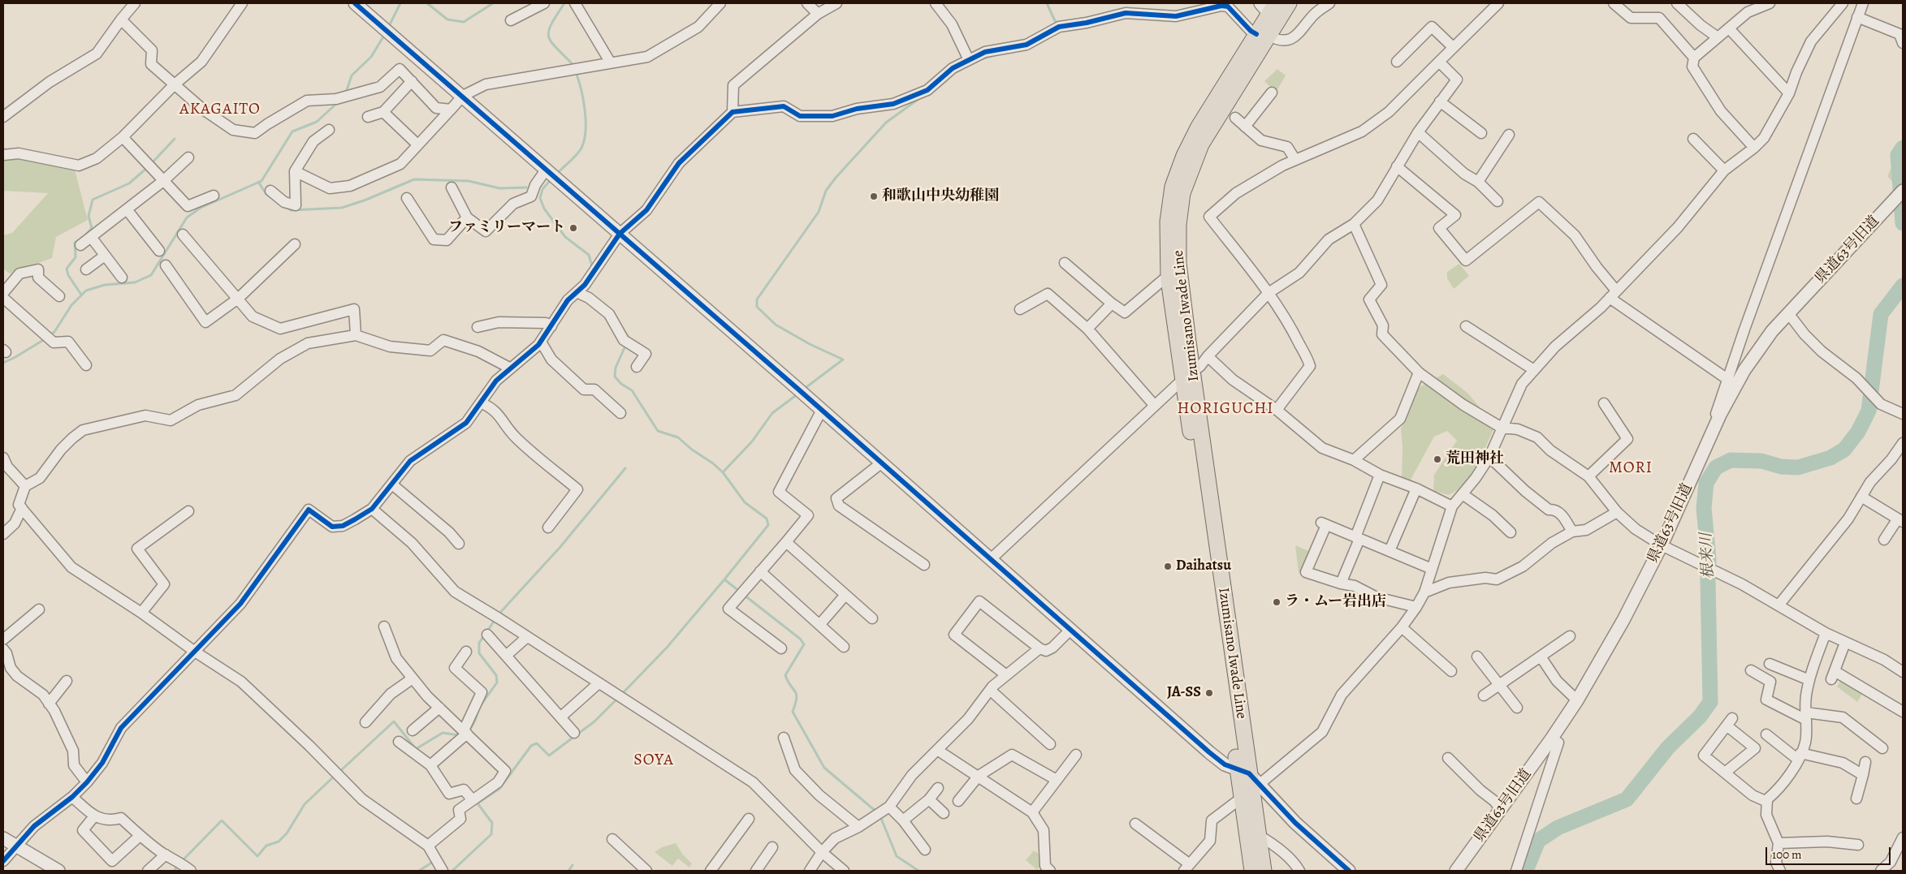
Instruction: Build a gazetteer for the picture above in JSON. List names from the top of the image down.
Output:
{
  "streets": {
    "main road": ["Izumisano Iwade Line"],
    "street": ["県道63号旧道"]
  },
  "districts": [
    "AKAGAITO",
    "HORIGUCHI",
    "MORI",
    "SOYA"
  ],
  "water": ["根来川"],
  "places": [
    "和歌山中央幼稚園",
    "ファミリーマート",
    "荒田神社",
    "Daihatsu",
    "ラ・ムー岩出店",
    "JA-SS"
  ],
  "scale_bar": "100 m"
}
